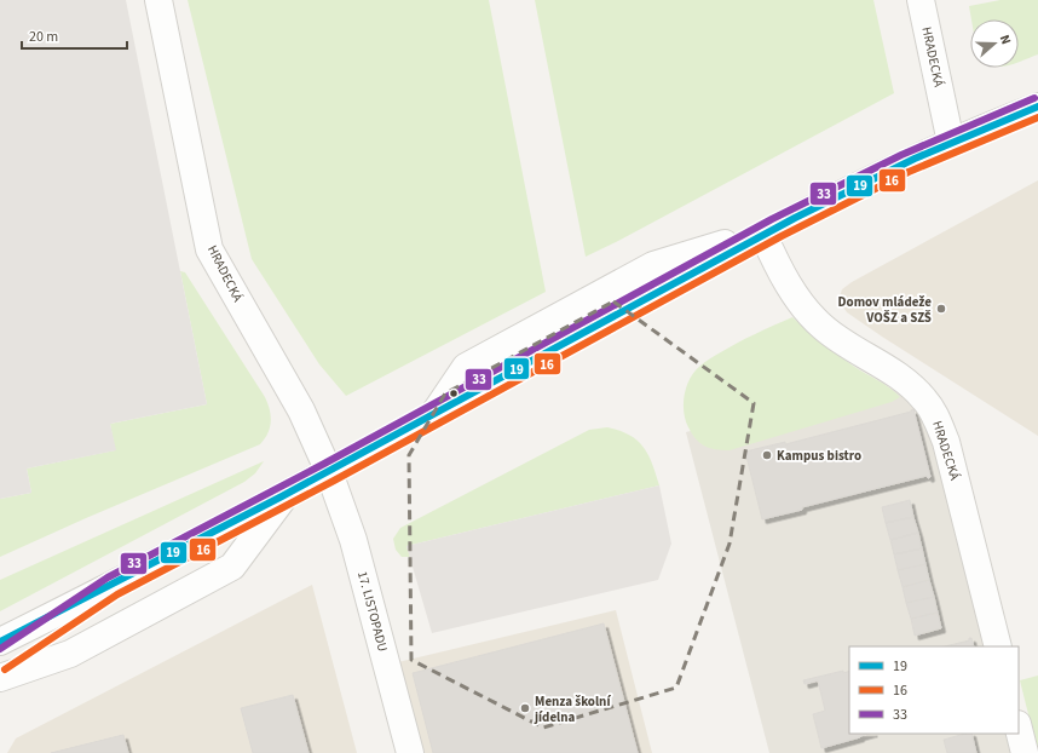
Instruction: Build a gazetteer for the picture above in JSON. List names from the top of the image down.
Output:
{
  "streets": {
    "street": ["HRADECKÁ", "17. LISTOPADU"]
  },
  "crossings": [
    ["HRADECKÁ", "17. LISTOPADU"]
  ],
  "places": ["Domov mládeže VOŠZ a SZŠ", "Kampus bistro", "Menza školní jídelna"],
  "lines": ["transit line 33", "transit line 19", "transit line 16"],
  "legend": ["19", "16", "33"],
  "scale_bar": "20 m",
  "north": "right"
}
